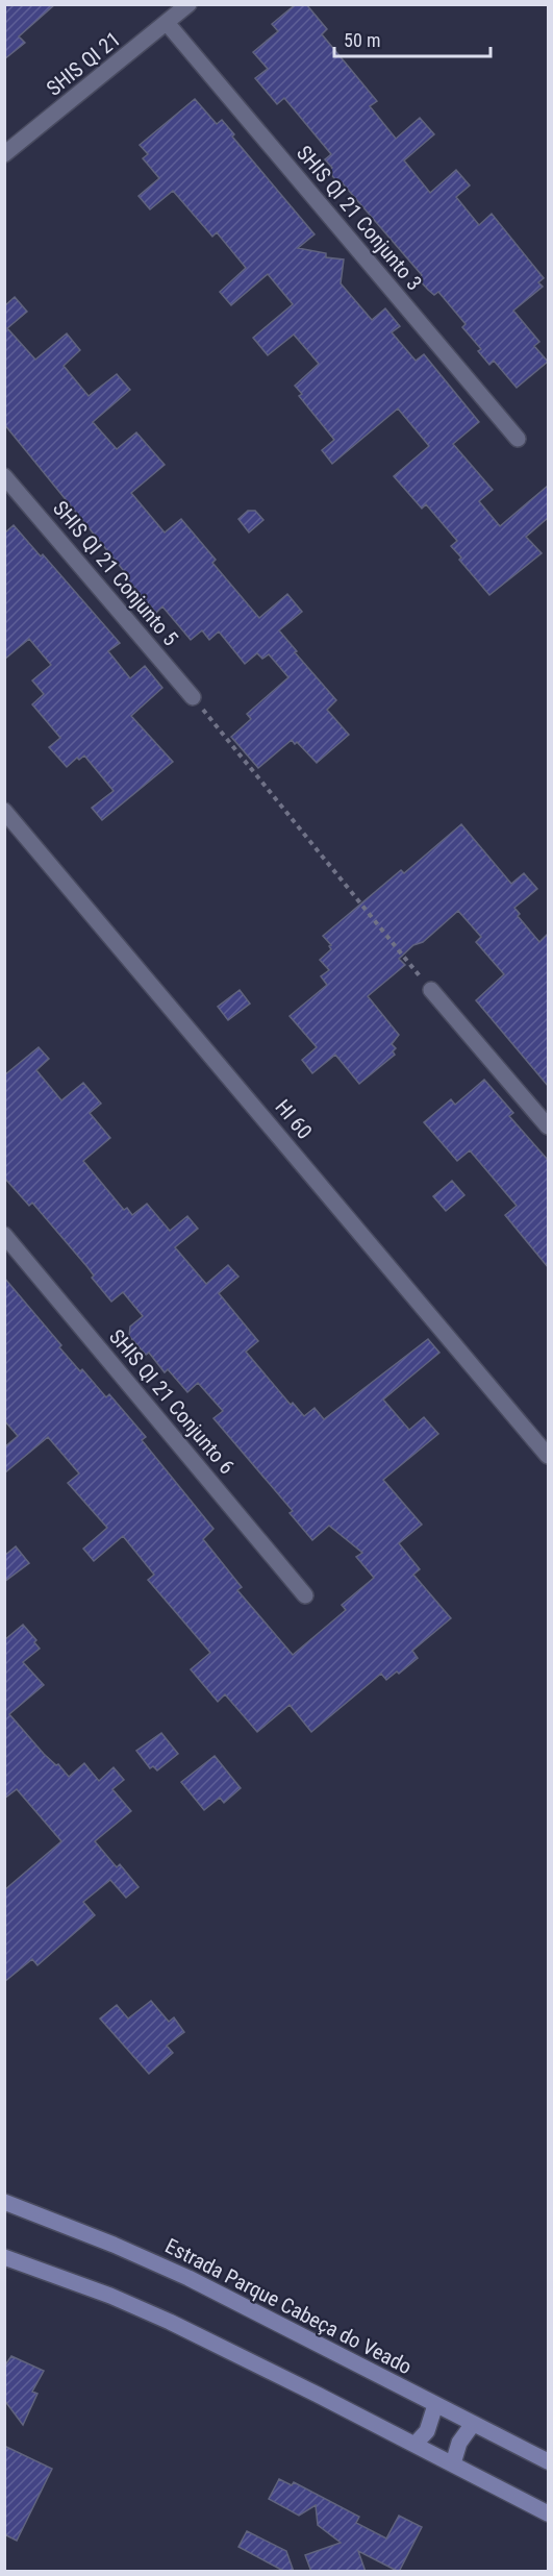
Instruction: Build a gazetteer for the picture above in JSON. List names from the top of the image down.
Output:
{
  "streets": {
    "main road": ["Estrada Parque Cabeça do Veado"],
    "street": [
      "SHIS QI 21",
      "SHIS QI 21 Conjunto 3",
      "SHIS QI 21 Conjunto 5",
      "HI 60",
      "SHIS QI 21 Conjunto 6"
    ]
  },
  "crossings": [
    ["SHIS QI 21", "SHIS QI 21 Conjunto 3"]
  ],
  "scale_bar": "50 m"
}
